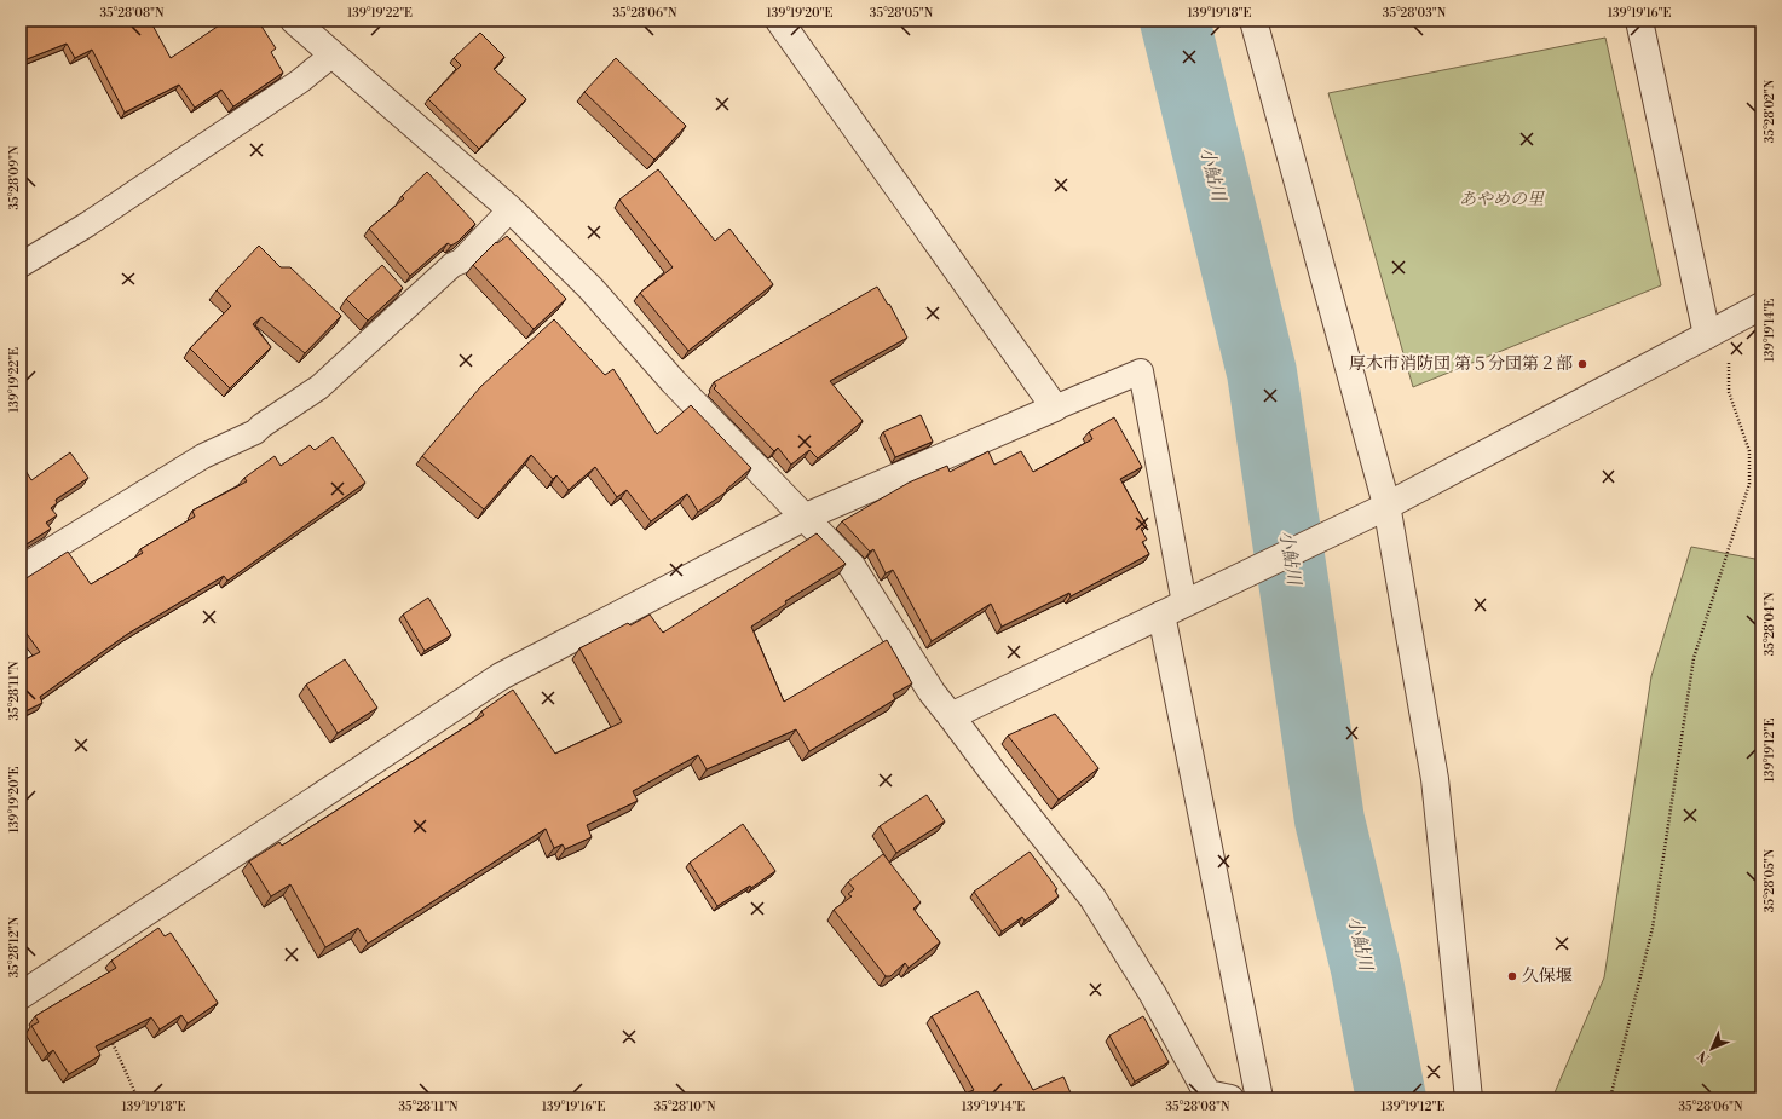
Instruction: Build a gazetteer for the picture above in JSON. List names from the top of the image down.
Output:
{
  "water": ["小鮎川"],
  "parks": ["あやめの里"],
  "places": ["厚木市消防団 第５分団第２部", "久保堰"],
  "north": "bottom left",
  "coordinates": [
    "35°28'08\"N",
    "139°19'22\"E",
    "35°28'06\"N",
    "139°19'20\"E",
    "35°28'05\"N",
    "139°19'18\"E",
    "35°28'03\"N",
    "139°19'16\"E",
    "35°28'02\"N",
    "35°28'09\"N",
    "139°19'14\"E",
    "35°28'04\"N",
    "35°28'11\"N",
    "139°19'12\"E",
    "35°28'12\"N",
    "35°28'10\"N"
  ]
}
